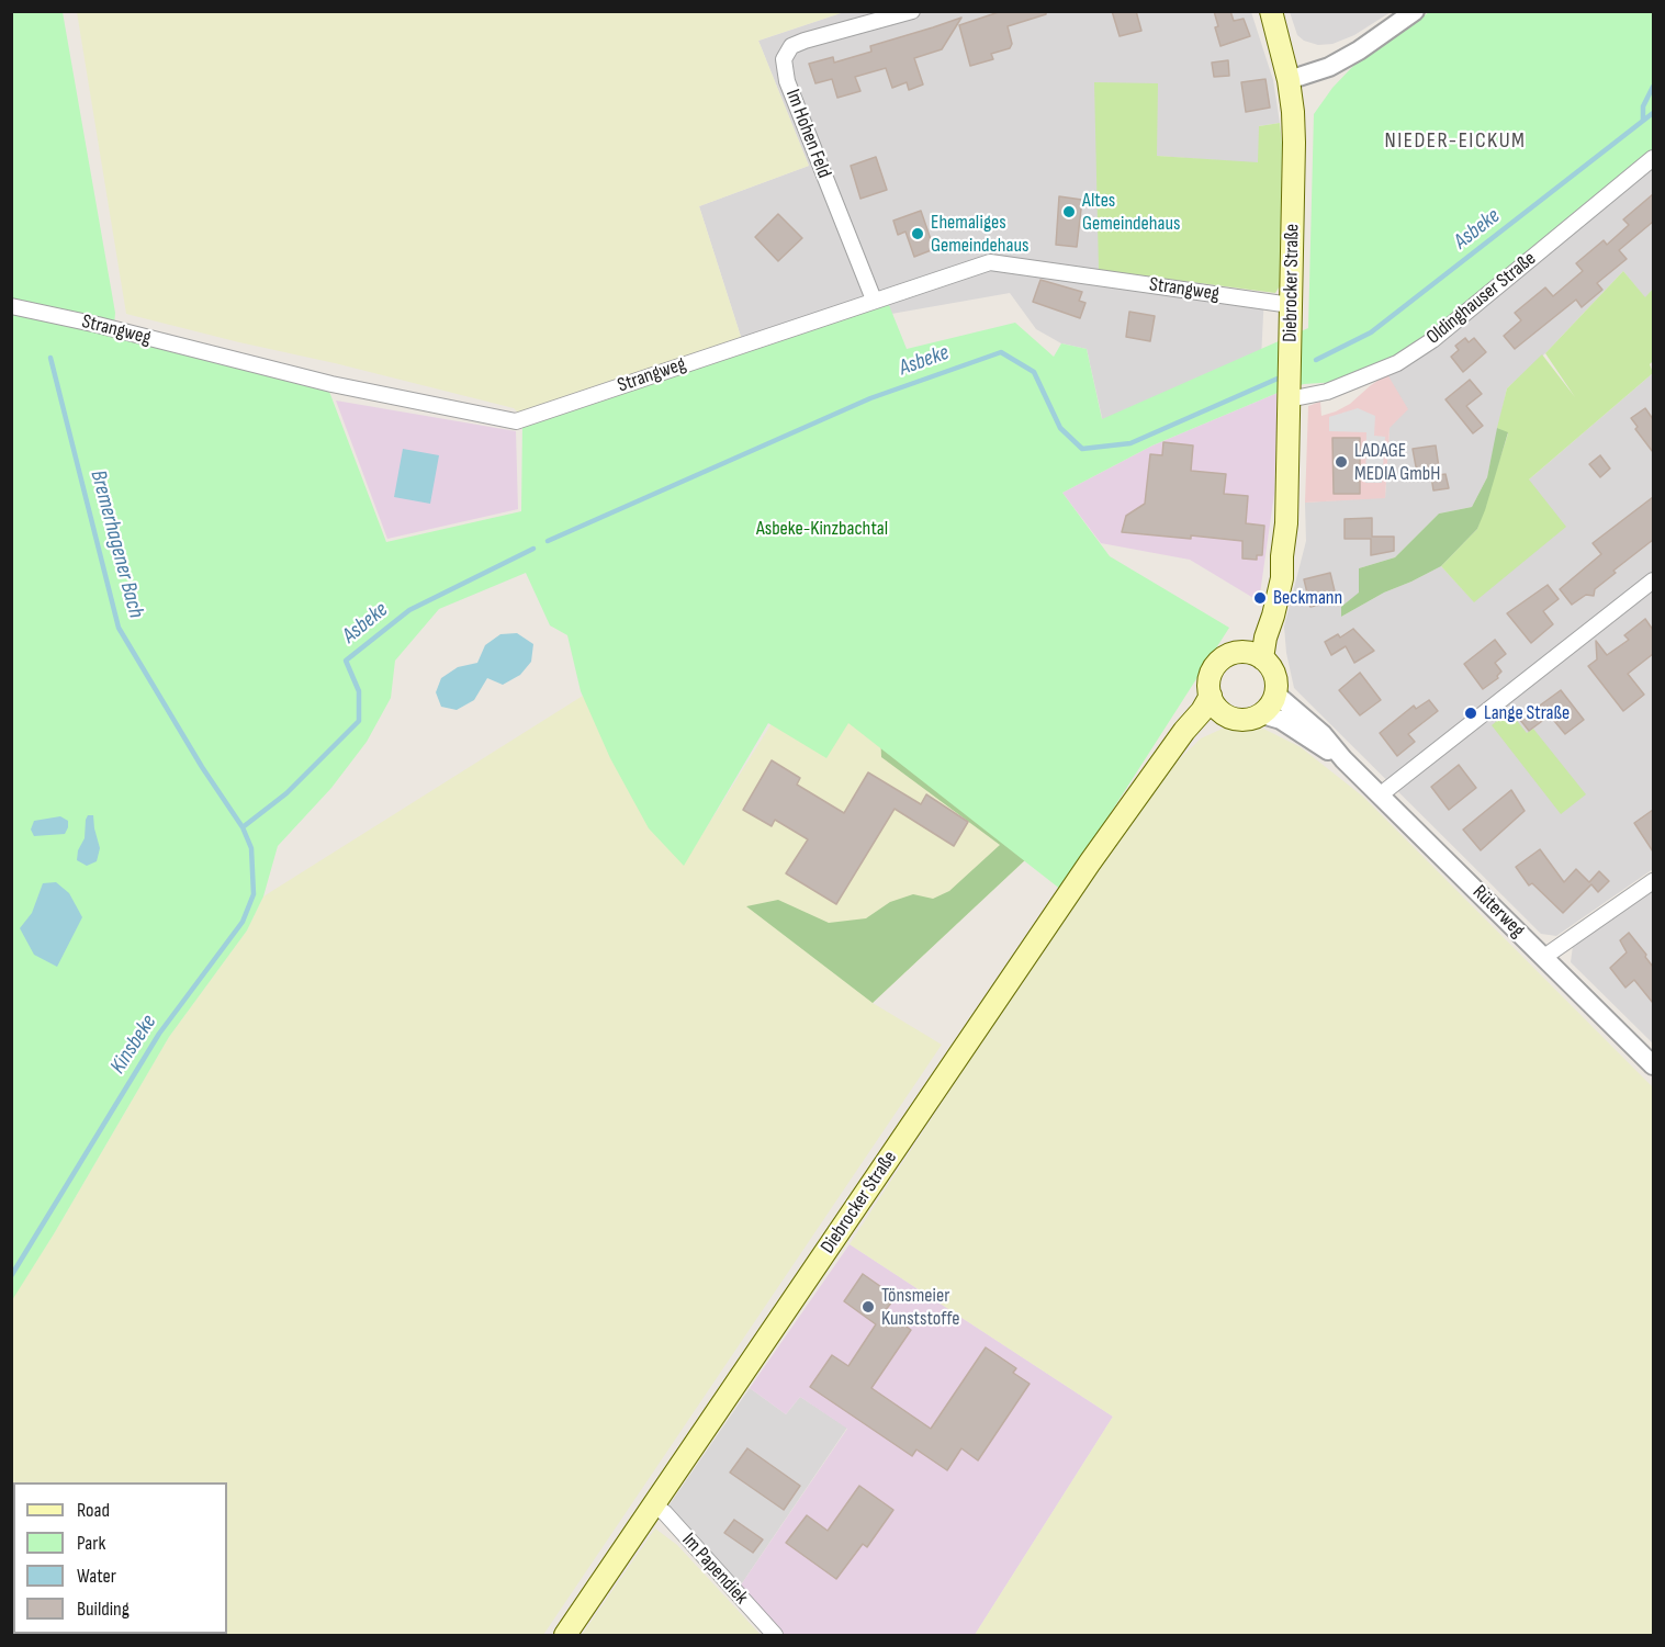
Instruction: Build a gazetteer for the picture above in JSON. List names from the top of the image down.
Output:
{
  "streets": {
    "main road": ["Diebrocker Straße"],
    "street": [
      "Im Hohen Feld",
      "Strangweg",
      "Oldinghauser Straße",
      "Rüterweg",
      "Im Papendiek"
    ]
  },
  "crossings": [
    ["Im Hohen Feld", "Strangweg"],
    ["Diebrocker Straße", "Strangweg"],
    ["Diebrocker Straße", "Oldinghauser Straße"],
    ["Diebrocker Straße", "Rüterweg"],
    ["Diebrocker Straße", "Im Papendiek"]
  ],
  "districts": ["NIEDER-EICKUM"],
  "water": ["Asbeke", "Bremerhagener Bach", "Kinsbeke"],
  "parks": ["Asbeke-Kinzbachtal"],
  "places": [
    "Altes Gemeindehaus",
    "Ehemaliges Gemeindehaus",
    "LADAGE MEDIA GmbH",
    "Beckmann",
    "Lange Straße",
    "Tönsmeier Kunststoffe"
  ],
  "legend": [
    "Road",
    "Park",
    "Water",
    "Building"
  ]
}
